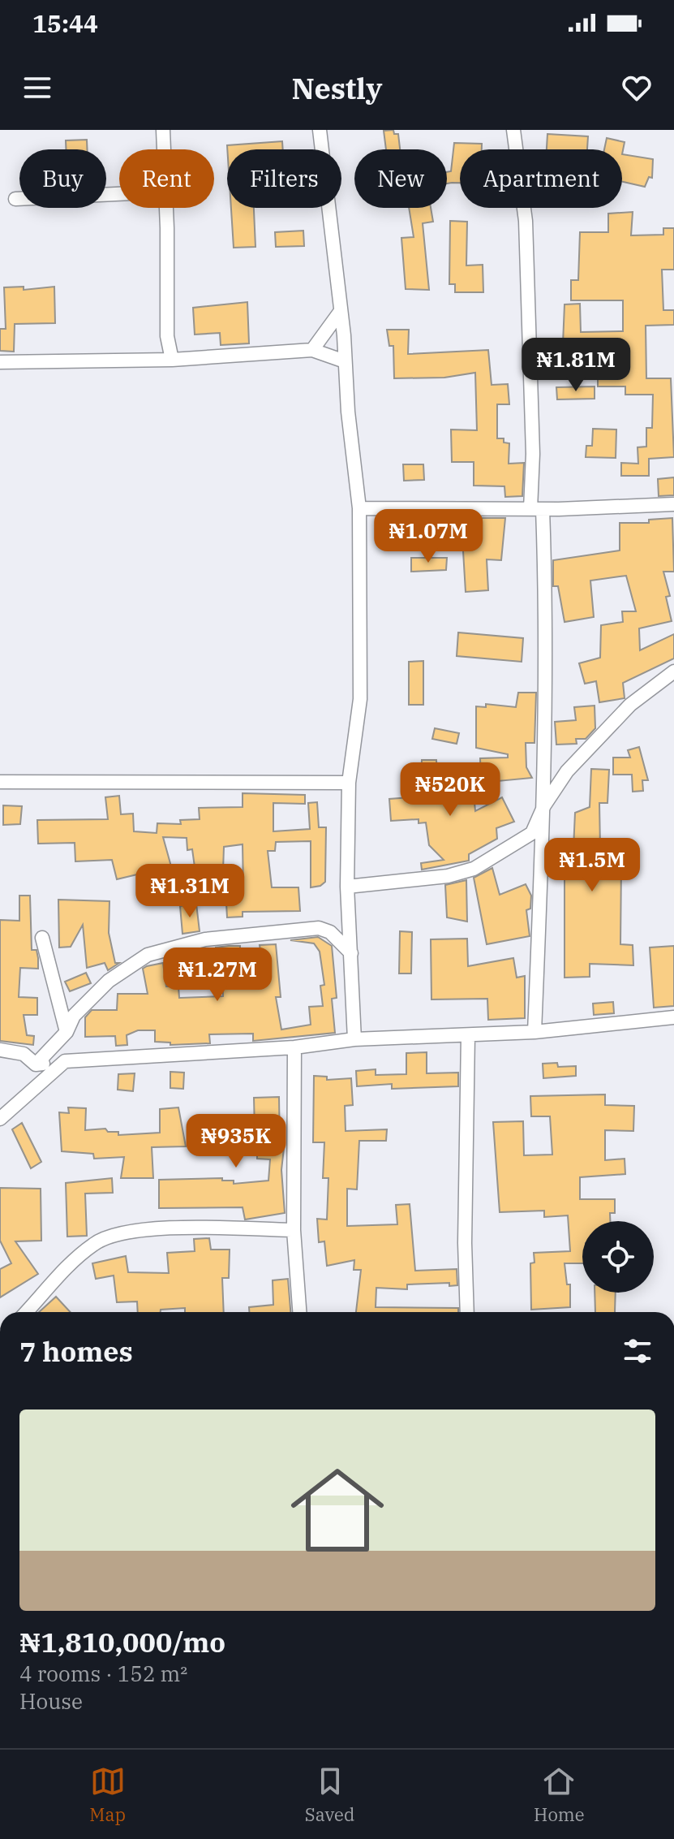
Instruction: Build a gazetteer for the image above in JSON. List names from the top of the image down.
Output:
{
  "page": {
    "status": "15:44",
    "header": "Nestly",
    "chip": [
      "Buy",
      "Rent",
      "Filters",
      "New",
      "Apartment"
    ],
    "price": [
      "₦1.81M",
      "₦1.07M",
      "₦520K",
      "₦1.5M",
      "₦1.31M",
      "₦1.27M",
      "₦935K"
    ],
    "heading": "7 homes",
    "list": [
      {
        "name": "₦1,810,000/mo",
        "note": "4 rooms · 152 m² · House"
      }
    ],
    "tabs": ["Map", "Saved", "Home"]
  }
}
